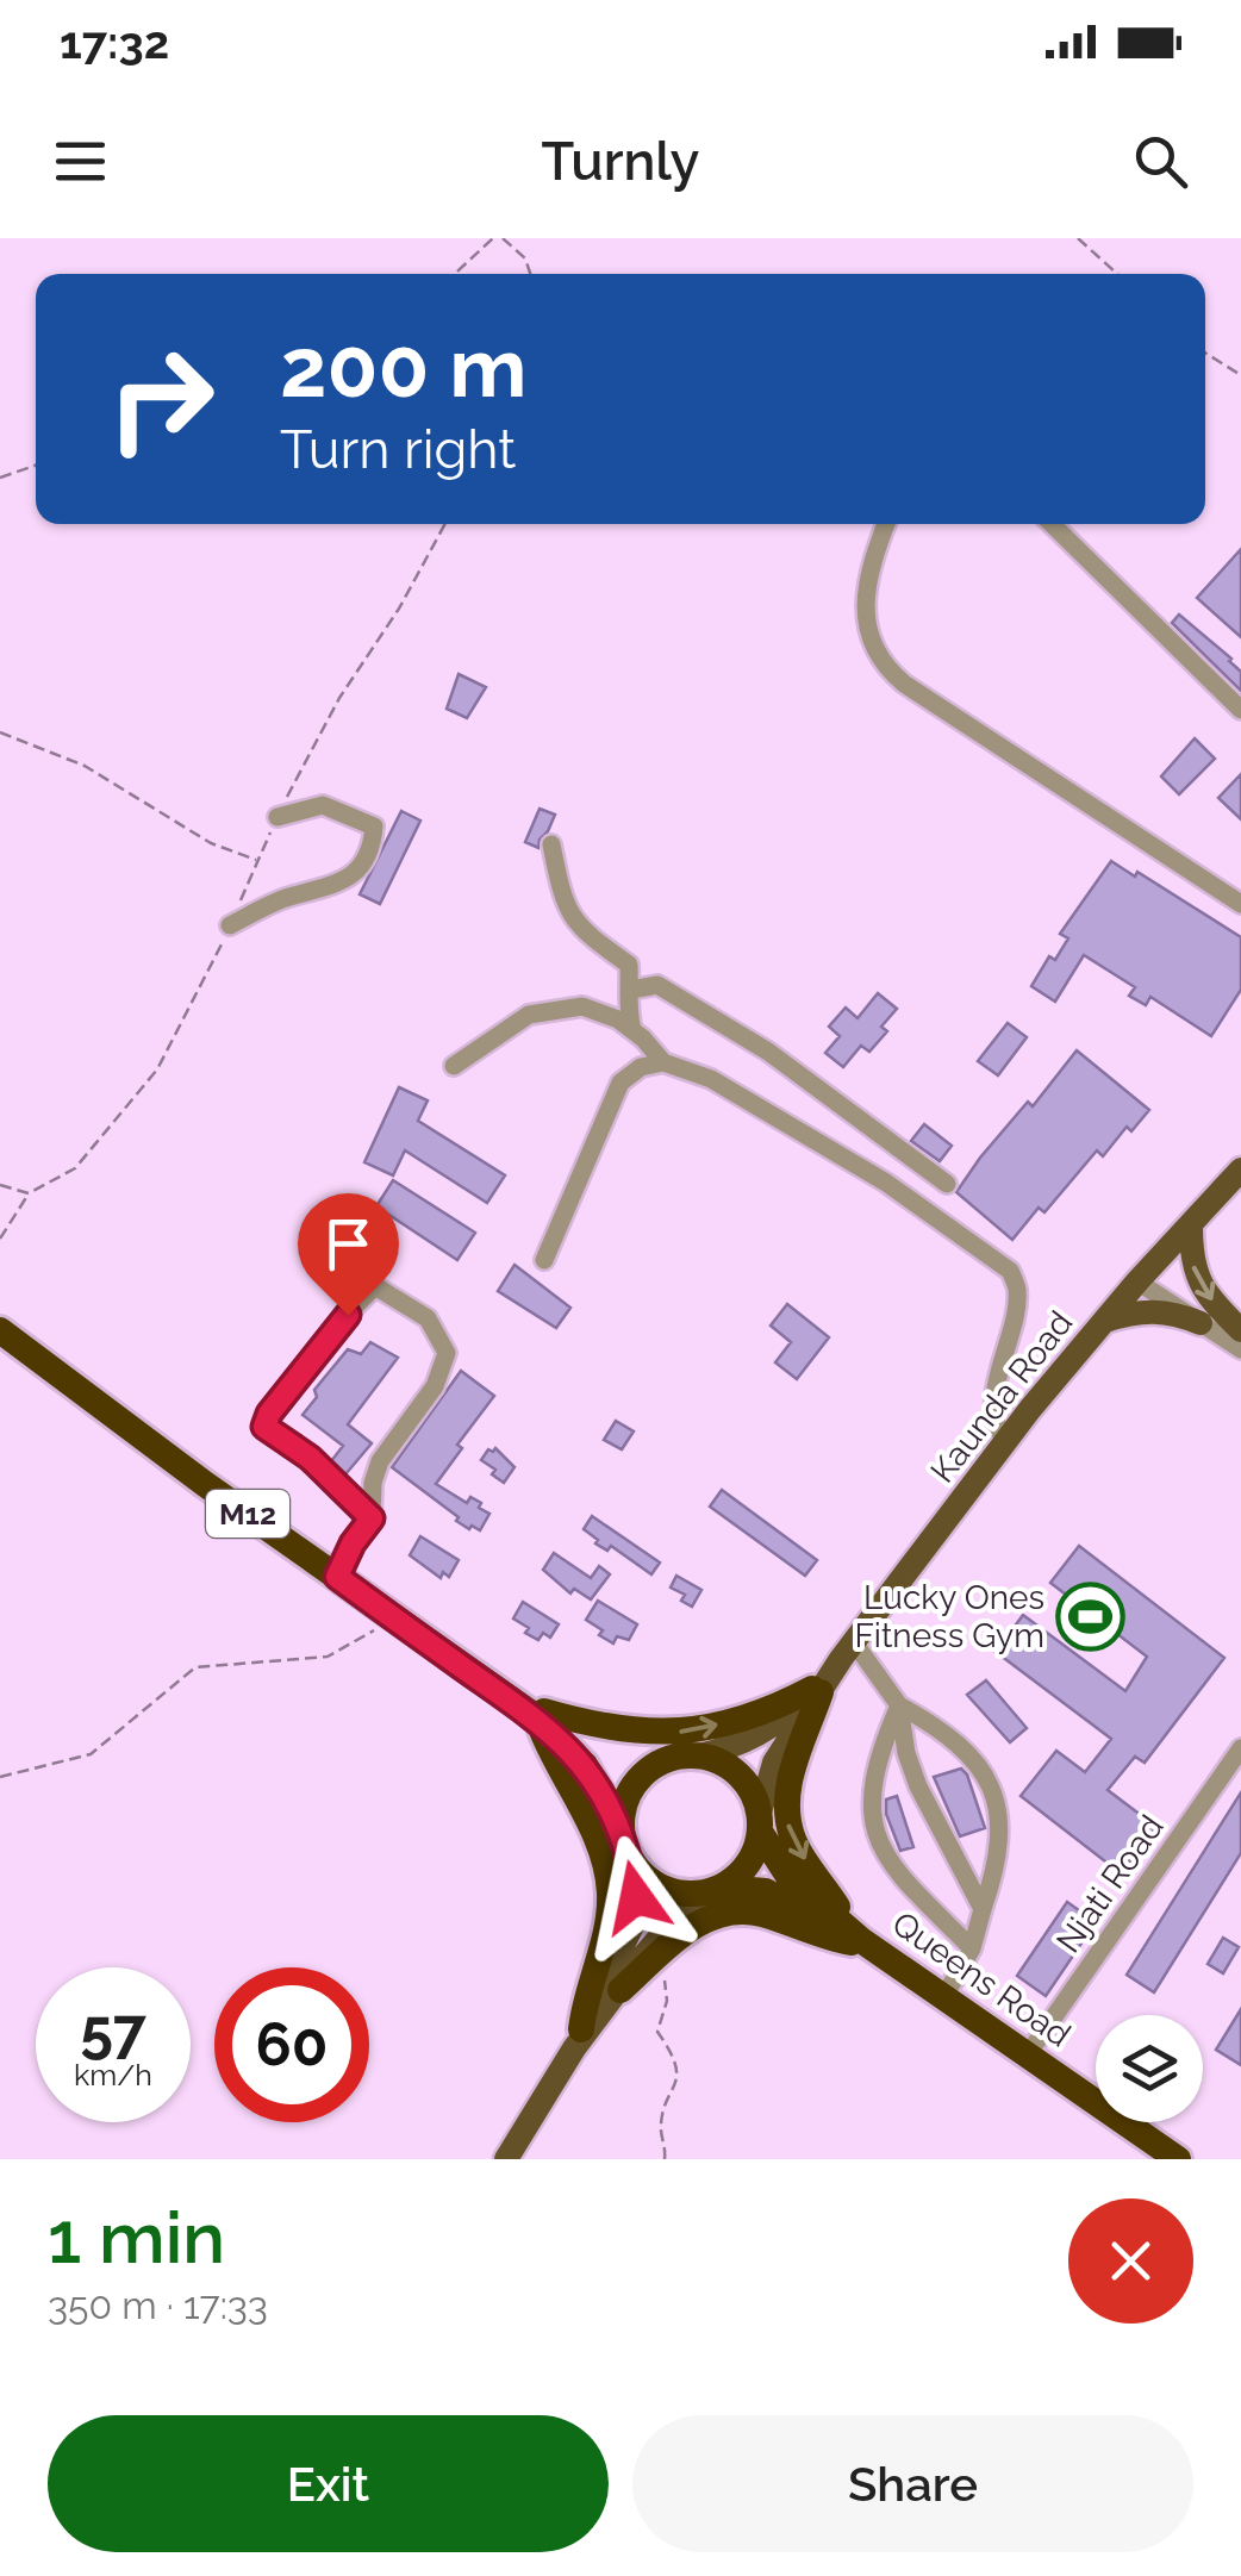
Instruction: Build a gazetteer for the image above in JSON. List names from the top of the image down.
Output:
{
  "streets": {
    "highway": ["M12", "Queens Road"],
    "main road": ["Kaunda Road"],
    "street": ["Njati Road"]
  },
  "crossings": [
    ["Kaunda Road", "M12"],
    ["M12", "Queens Road"],
    ["Njati Road", "Queens Road"]
  ],
  "places": {
    "sports": ["Lucky Ones Fitness Gym"]
  },
  "page": {
    "status": "17:32",
    "header": "Turnly",
    "turn": ["200 m", "Turn right"],
    "speed": "57 km/h",
    "limit": "60",
    "heading": ["1 min", "350 m · 17:33"],
    "buttons": ["Exit", "Share"]
  }
}
